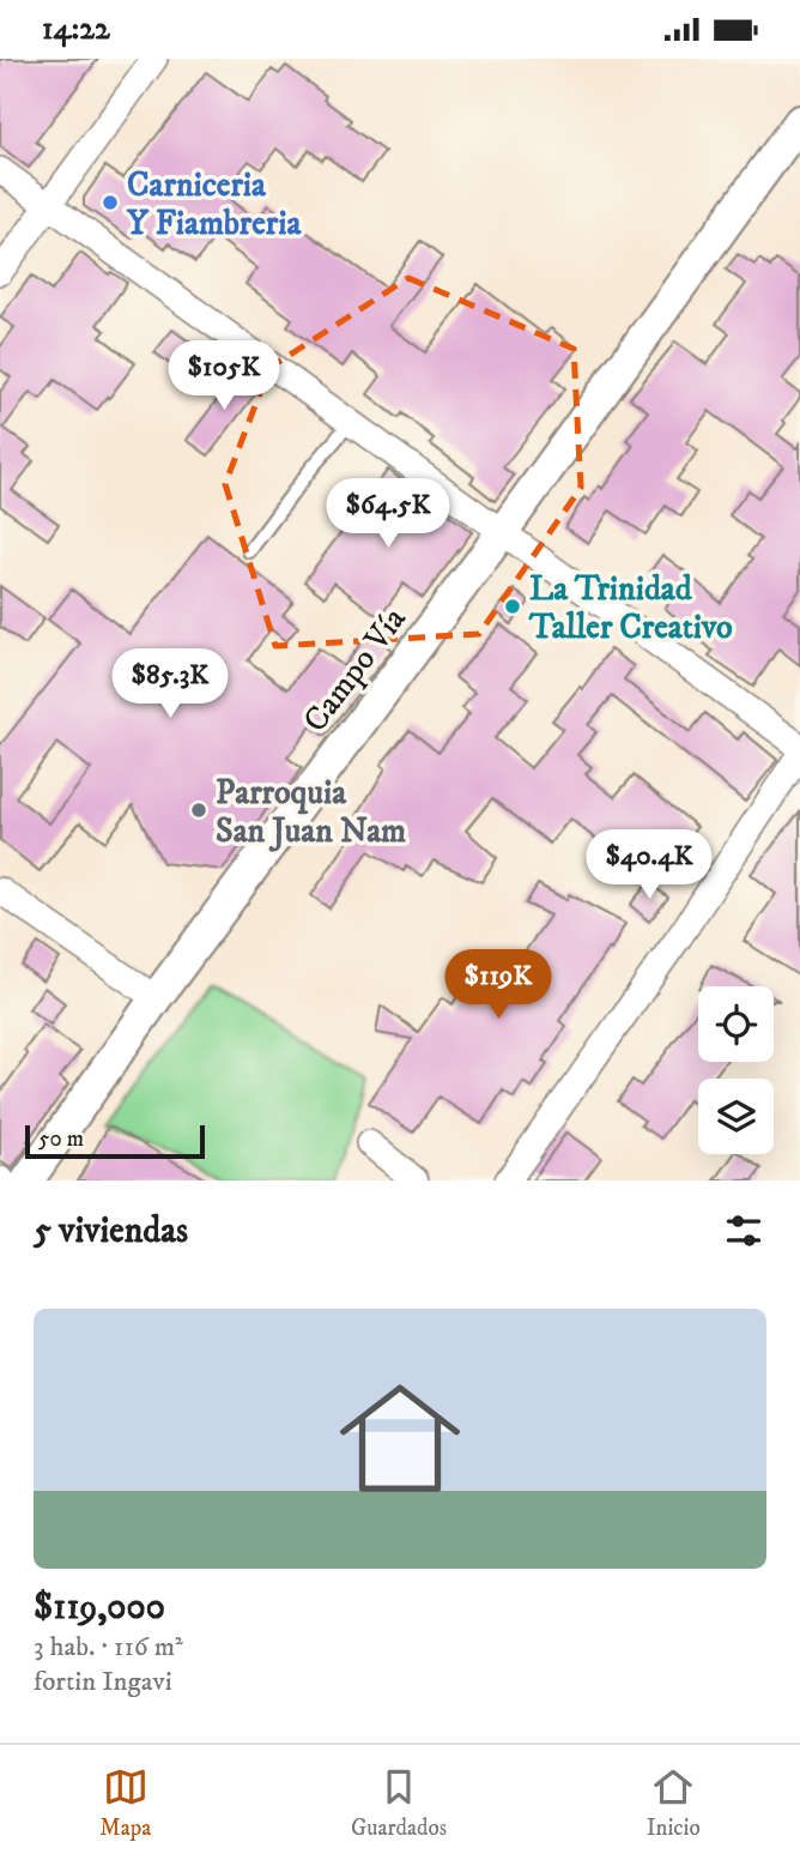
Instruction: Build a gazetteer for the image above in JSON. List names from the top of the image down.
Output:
{
  "streets": {
    "street": ["Campo Vía"]
  },
  "places": ["Carniceria Y Fiambreria", "La Trinidad Taller Creativo", "Parroquia San Juan Nam"],
  "scale_bar": "50 m",
  "page": {
    "status": "14:22",
    "price": [
      "$105K",
      "$64.5K",
      "$85.3K",
      "$40.4K",
      "$119K"
    ],
    "scale": "50 m",
    "heading": "5 viviendas",
    "list": [
      {
        "name": "$119,000",
        "note": "3 hab. · 116 m² · fortin Ingavi"
      }
    ],
    "tabs": ["Mapa", "Guardados", "Inicio"]
  }
}
